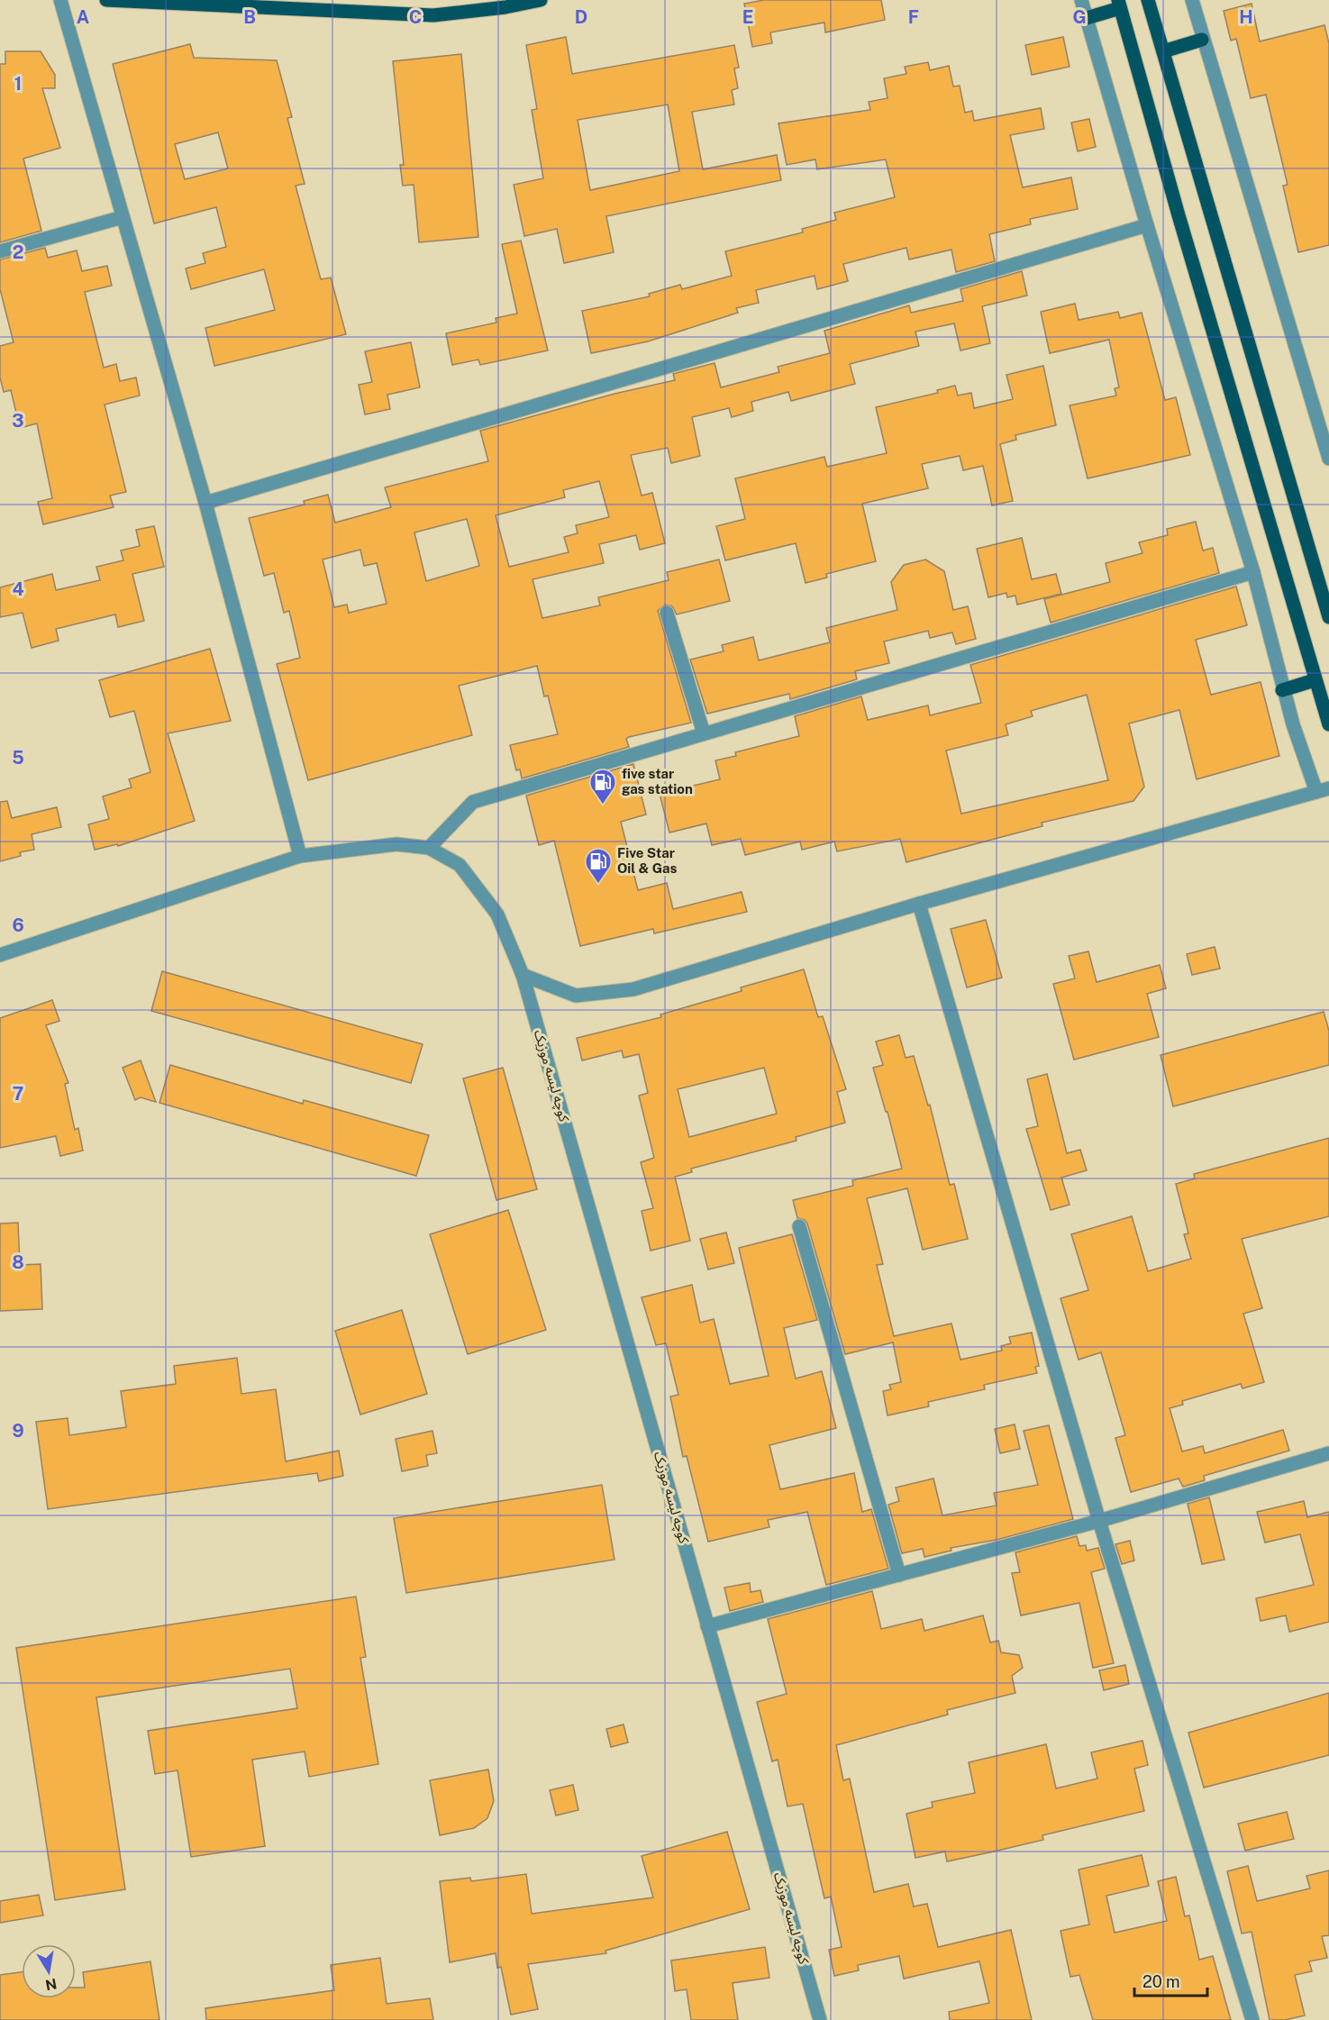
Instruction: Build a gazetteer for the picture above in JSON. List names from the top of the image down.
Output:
{
  "streets": {
    "street": ["کوچه لیسه موزیک"]
  },
  "places": {
    "fuel station": ["five star gas station", "Five Star Oil & Gas"]
  },
  "scale_bar": "20 m",
  "north": "bottom",
  "grid": {
    "columns": [
      "A",
      "B",
      "C",
      "D",
      "E",
      "F",
      "G",
      "H"
    ],
    "rows": [
      "1",
      "2",
      "3",
      "4",
      "5",
      "6",
      "7",
      "8",
      "9"
    ]
  }
}
